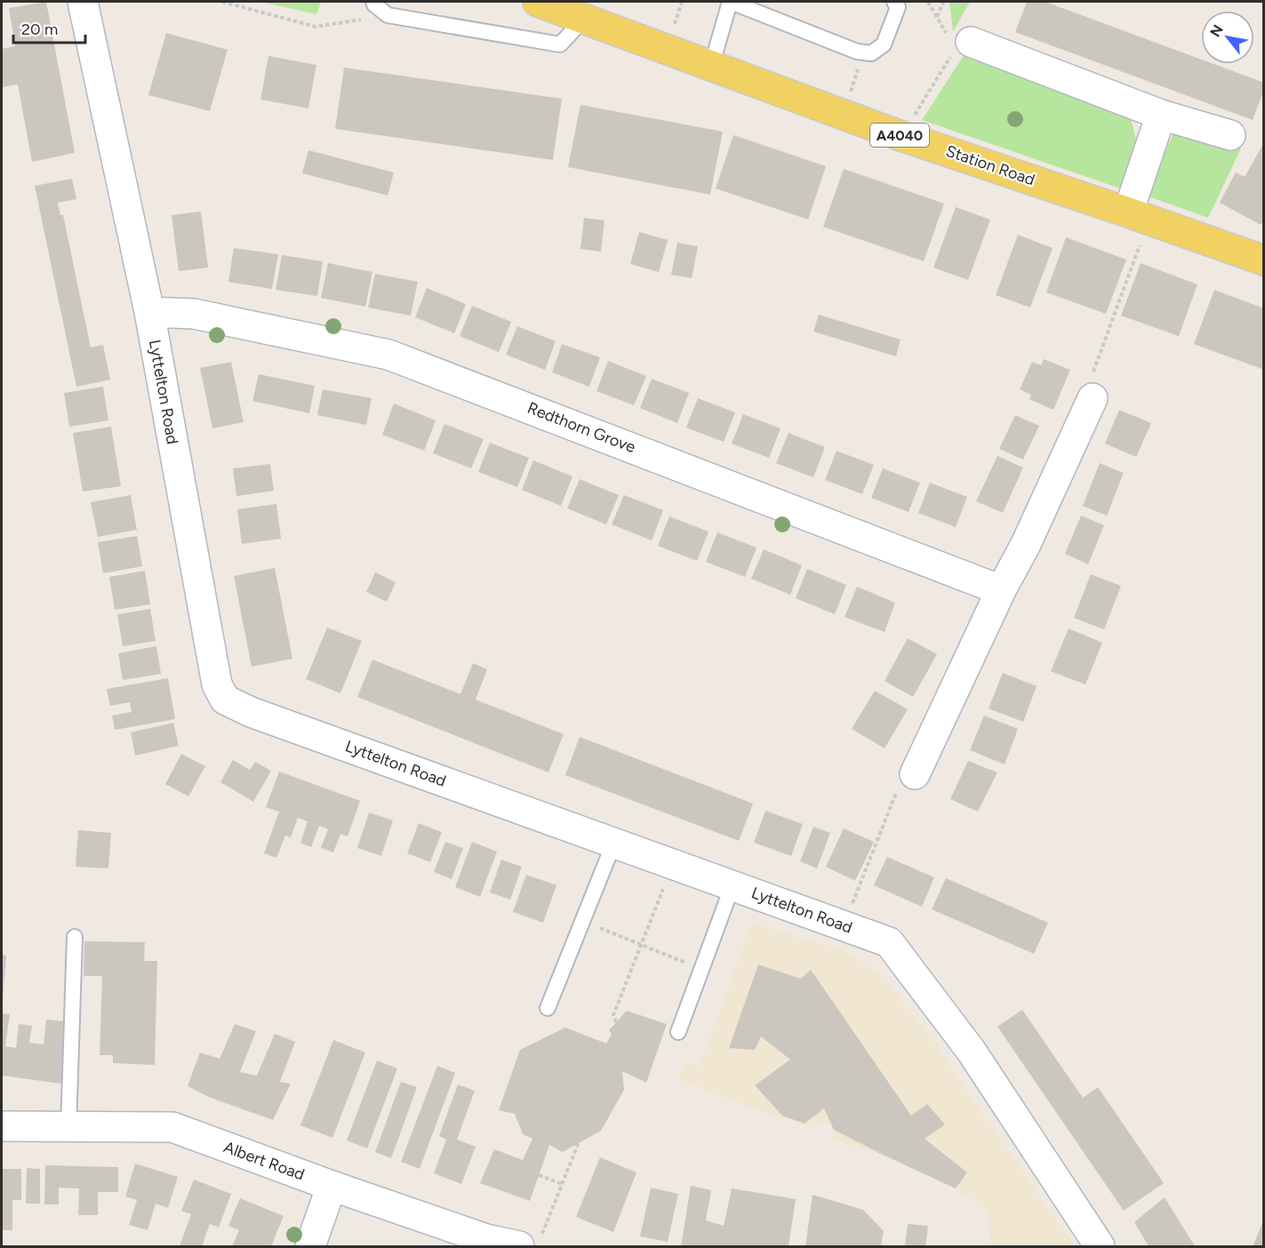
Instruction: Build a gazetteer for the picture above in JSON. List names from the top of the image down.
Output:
{
  "streets": {
    "main road": ["A4040", "Station Road"],
    "street": ["Lyttelton Road", "Redthorn Grove", "Albert Road"]
  },
  "crossings": [
    ["Lyttelton Road", "Redthorn Grove"]
  ],
  "scale_bar": "20 m",
  "north": "top left"
}
